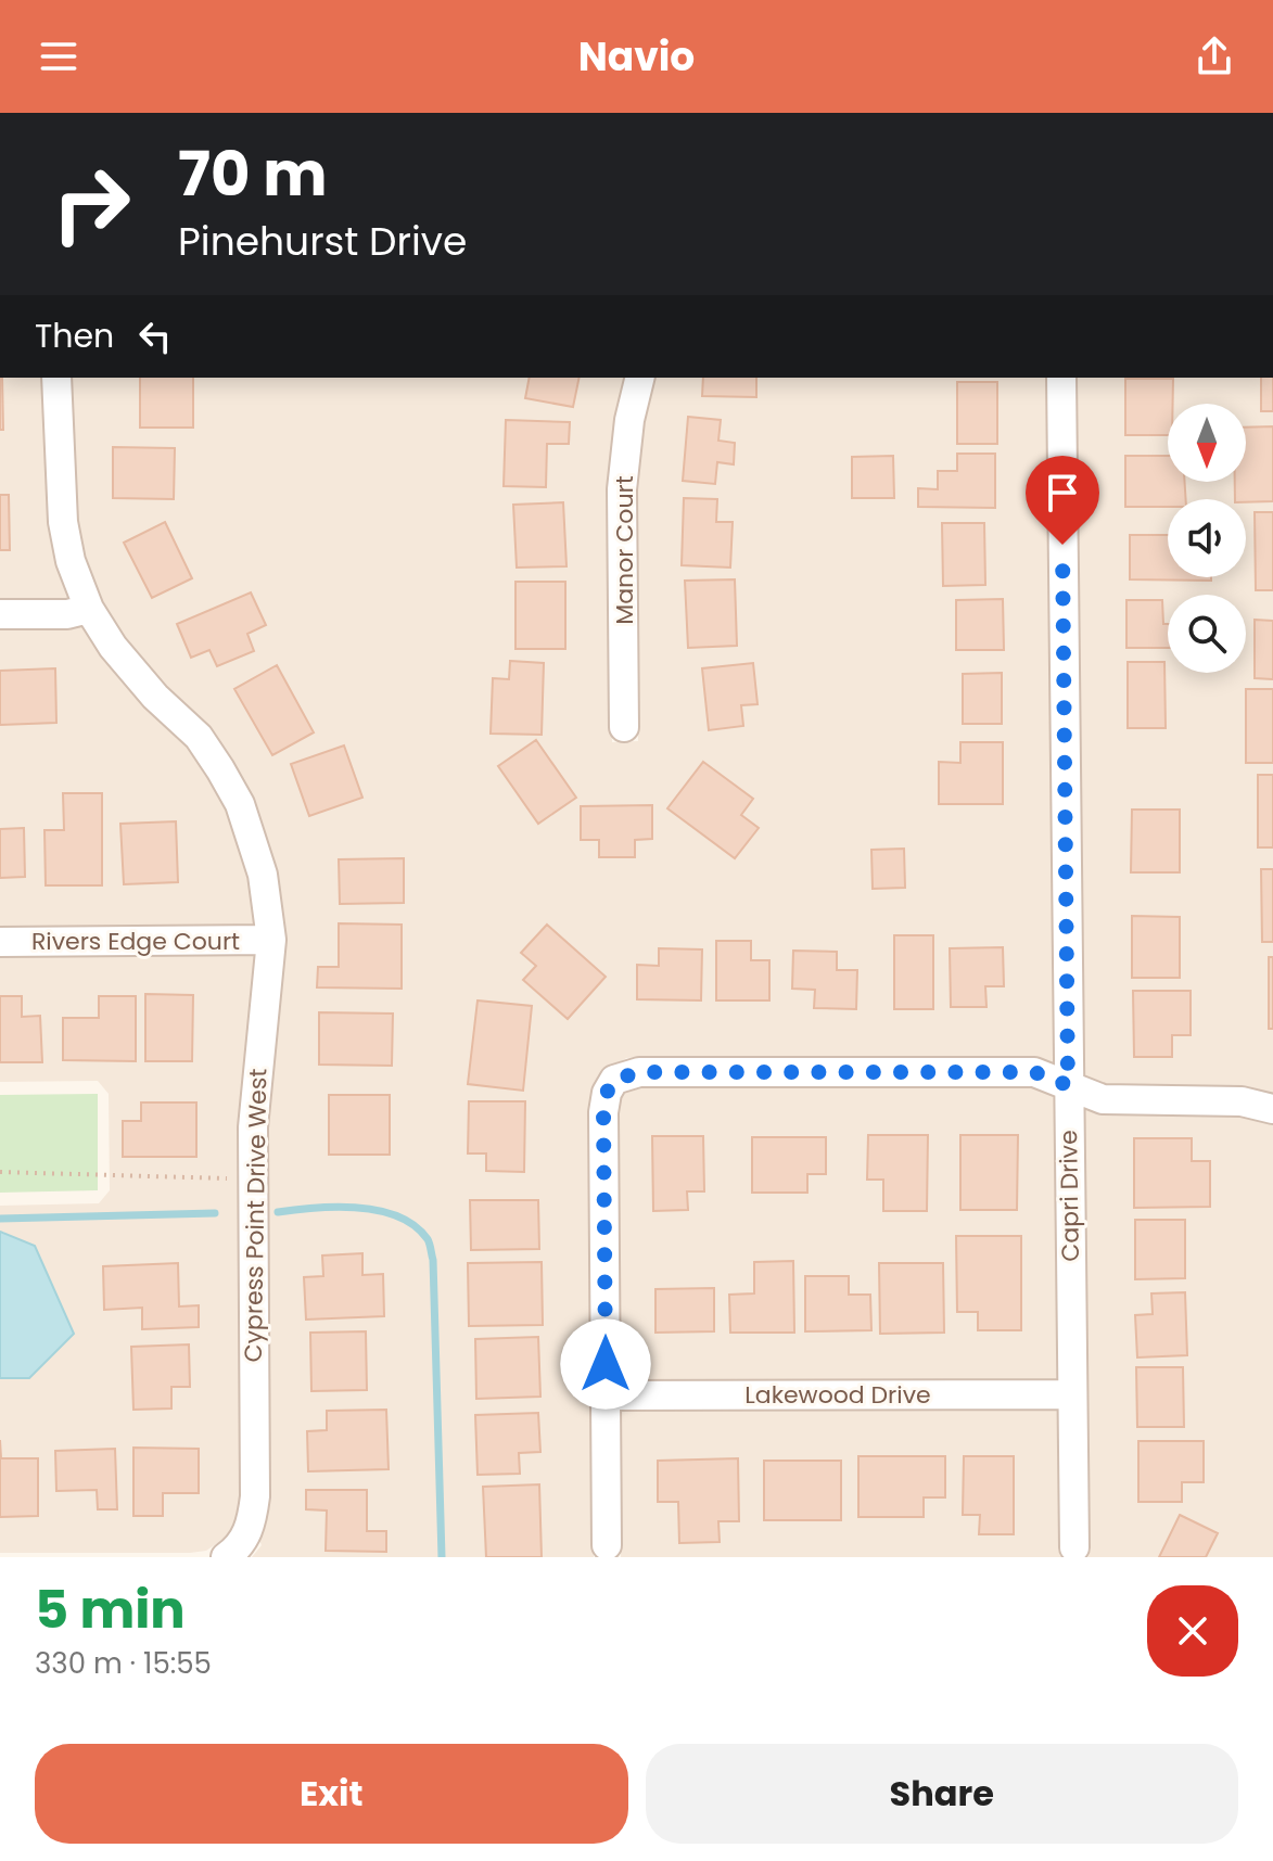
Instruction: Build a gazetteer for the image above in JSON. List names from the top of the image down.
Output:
{
  "streets": {
    "street": [
      "Manor Court",
      "Rivers Edge Court",
      "Capri Drive",
      "Cypress Point Drive West",
      "Lakewood Drive"
    ]
  },
  "crossings": [
    ["Rivers Edge Court", "Cypress Point Drive West"],
    ["Capri Drive", "Lakewood Drive"]
  ],
  "north": "bottom",
  "page": {
    "header": "Navio",
    "turn": ["70 m", "Pinehurst Drive"],
    "then": "Then",
    "heading": ["5 min", "330 m · 15:55"],
    "buttons": ["Exit", "Share"]
  }
}
